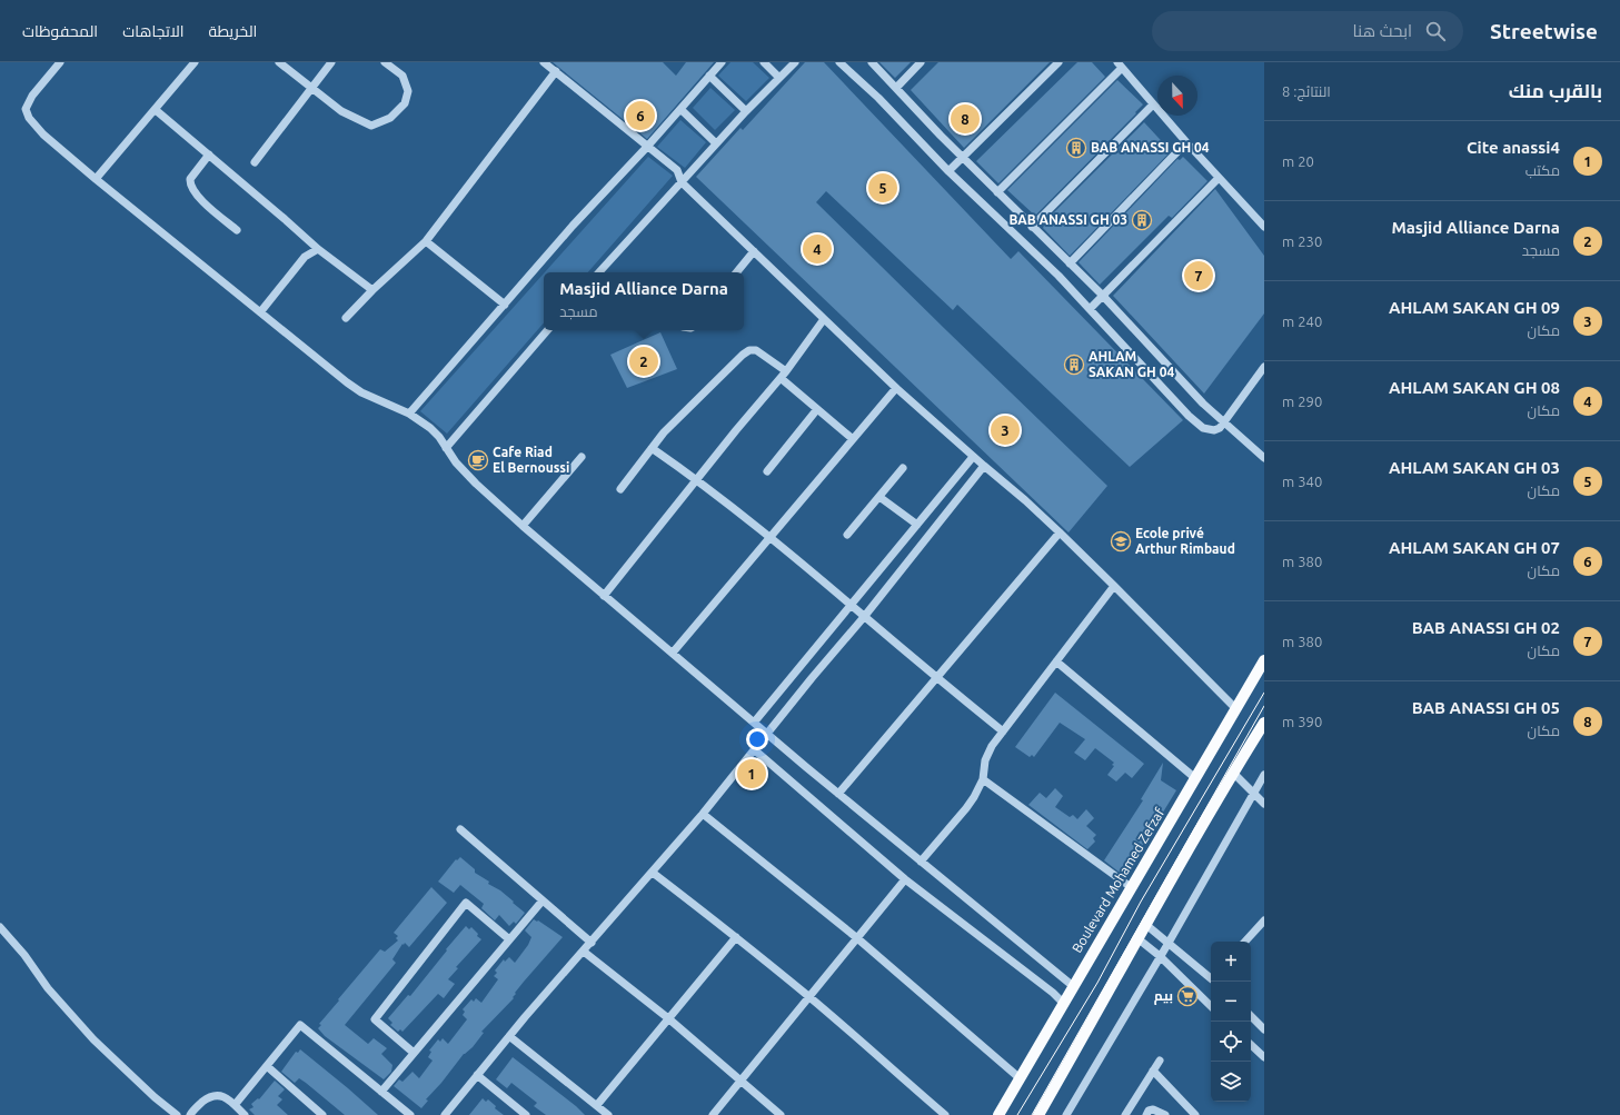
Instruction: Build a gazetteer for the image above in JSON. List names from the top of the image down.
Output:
{
  "streets": {
    "main road": ["Boulevard Mohamed Zefzaf"]
  },
  "places": {
    "building": ["BAB ANASSI GH 04", "BAB ANASSI GH 03", "AHLAM SAKAN GH 04"],
    "cafe": ["Cafe Riad El Bernoussi"],
    "school or university": ["Ecole privé Arthur Rimbaud"],
    "supermarket": ["بيم"]
  },
  "north": "bottom",
  "page": {
    "header": "Streetwise",
    "search": "ابحث هنا",
    "nav": ["الخريطة", "الاتجاهات", "المحفوظات"],
    "heading": ["بالقرب منك", "النتائج: 8"],
    "pins": [
      "6",
      "8",
      "5",
      "4",
      "7",
      "2",
      "3",
      "1"
    ],
    "list": [
      {
        "mark": "1",
        "name": "Cite anassi4",
        "note": "مكتب",
        "value": "20 m"
      },
      {
        "mark": "2",
        "name": "Masjid Alliance Darna",
        "note": "مسجد",
        "value": "230 m"
      },
      {
        "mark": "3",
        "name": "AHLAM SAKAN GH 09",
        "note": "مكان",
        "value": "240 m"
      },
      {
        "mark": "4",
        "name": "AHLAM SAKAN GH 08",
        "note": "مكان",
        "value": "290 m"
      },
      {
        "mark": "5",
        "name": "AHLAM SAKAN GH 03",
        "note": "مكان",
        "value": "340 m"
      },
      {
        "mark": "6",
        "name": "AHLAM SAKAN GH 07",
        "note": "مكان",
        "value": "380 m"
      },
      {
        "mark": "7",
        "name": "BAB ANASSI GH 02",
        "note": "مكان",
        "value": "380 m"
      },
      {
        "mark": "8",
        "name": "BAB ANASSI GH 05",
        "note": "مكان",
        "value": "390 m"
      }
    ],
    "popup": ["Masjid Alliance Darna", "مسجد"],
    "map_buttons": ["+", "−"]
  }
}
